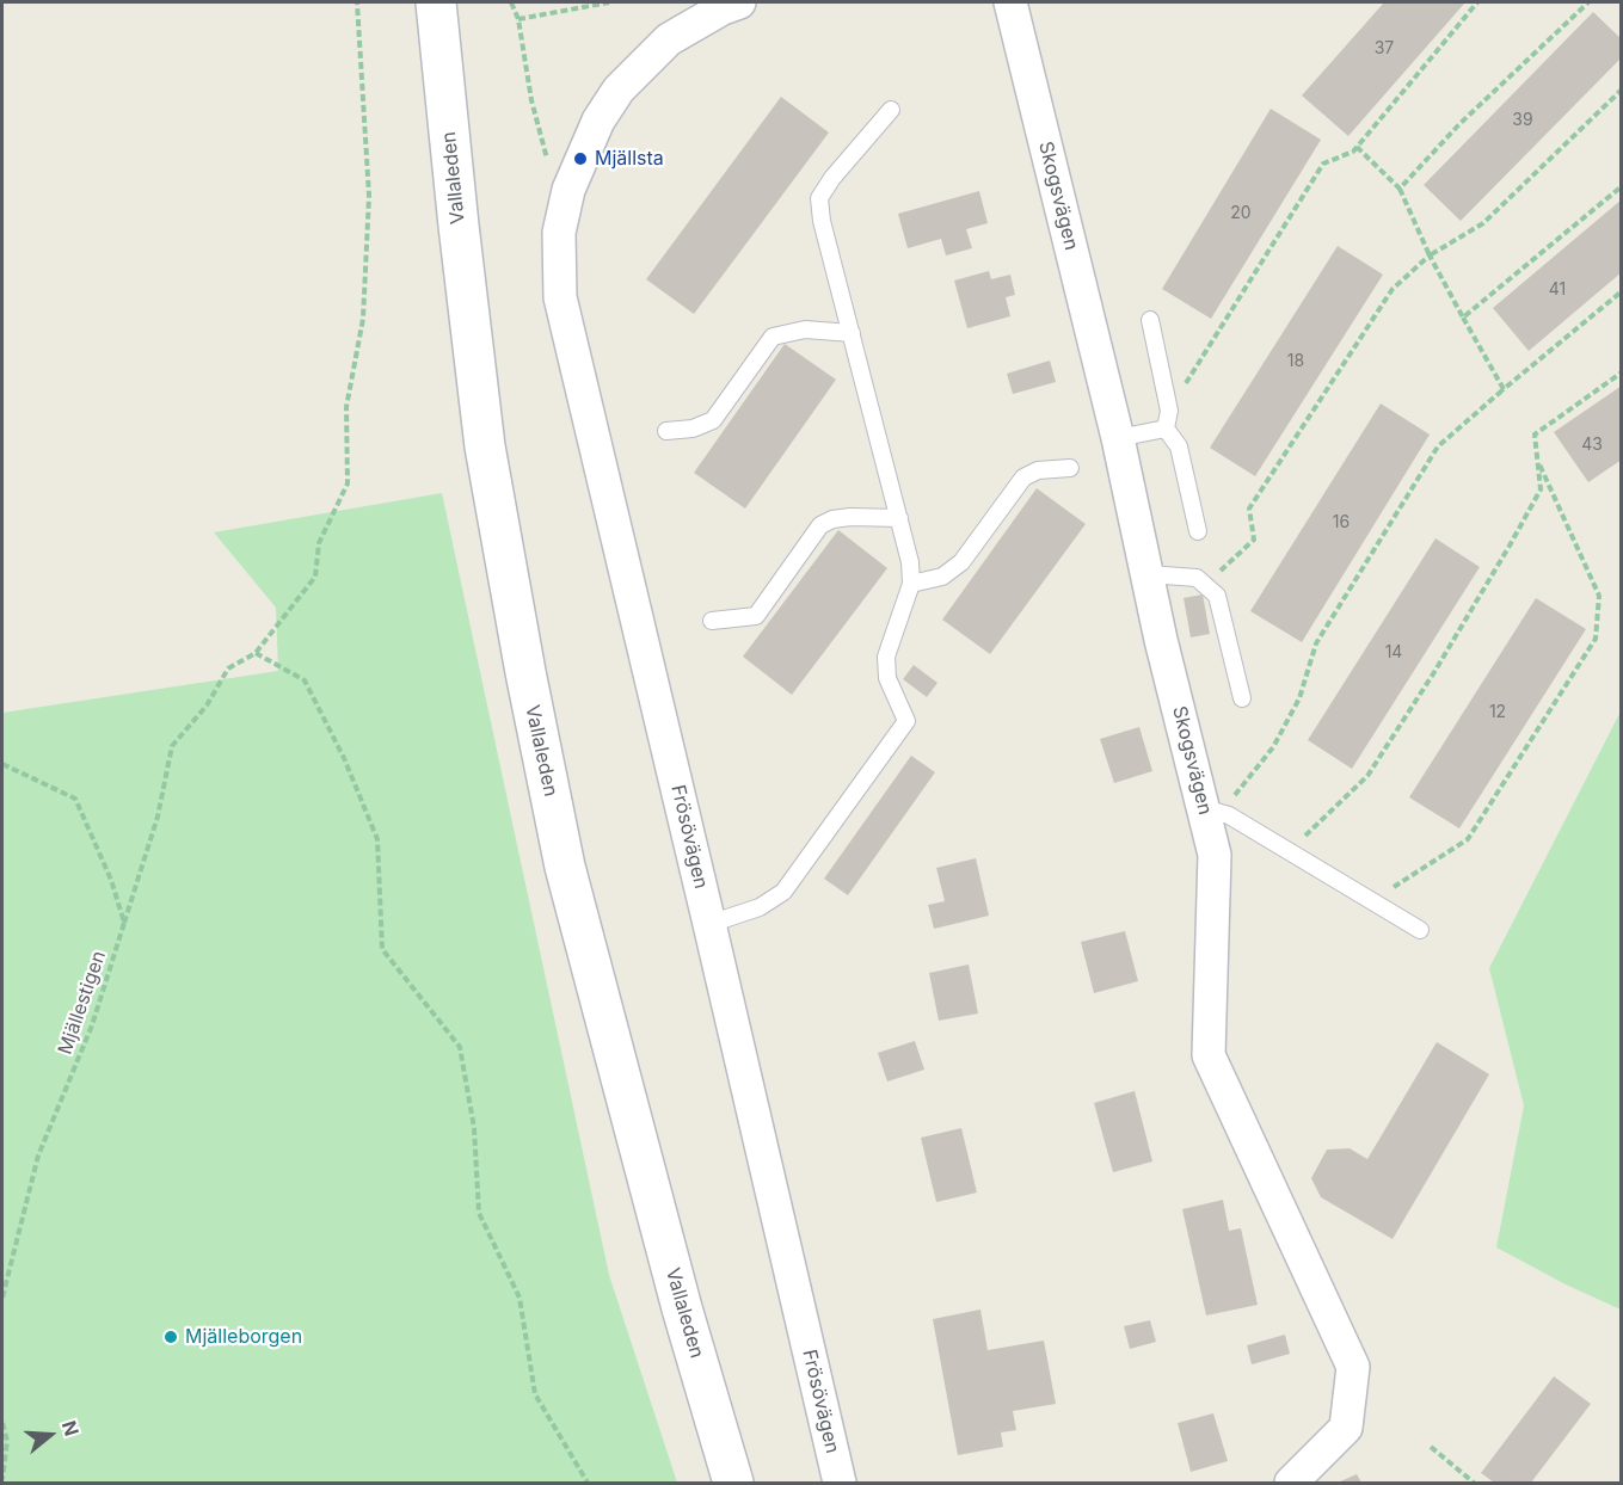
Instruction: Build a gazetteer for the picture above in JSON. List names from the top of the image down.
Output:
{
  "streets": {
    "main road": ["Vallaleden"],
    "street": ["Skogsvägen", "Frösövägen"],
    "path": ["Mjällestigen"]
  },
  "places": ["Mjällsta", "Mjälleborgen"],
  "house_numbers": [
    "37",
    "39",
    "20",
    "41",
    "18",
    "43",
    "16",
    "14",
    "12"
  ],
  "north": "right"
}
